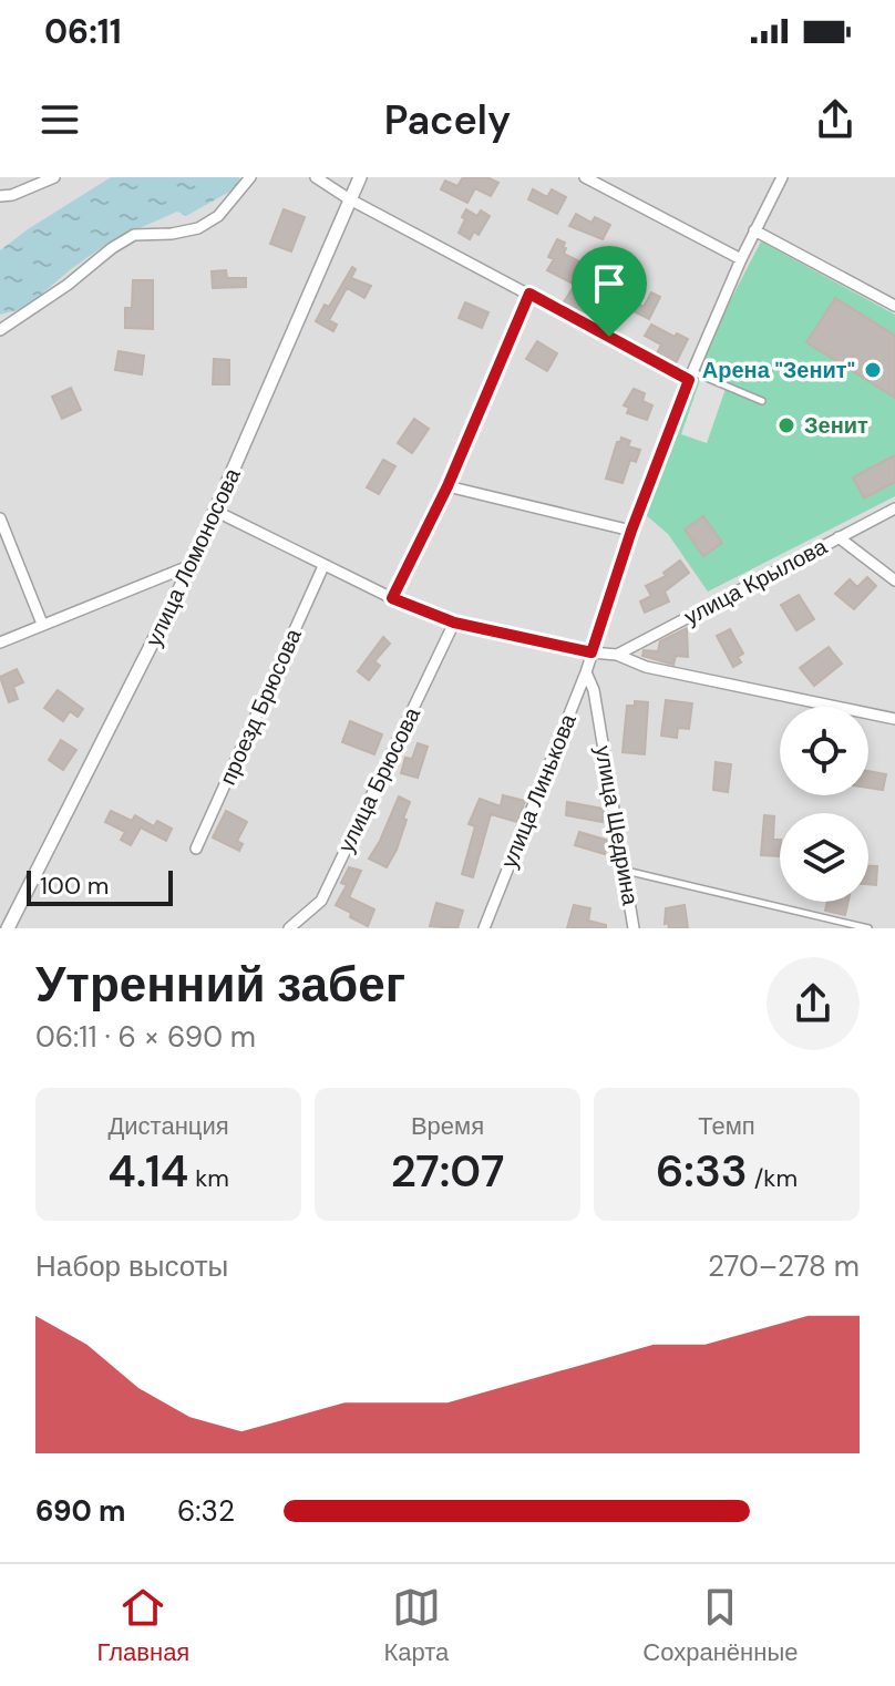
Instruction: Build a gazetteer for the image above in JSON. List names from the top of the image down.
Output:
{
  "streets": {
    "street": [
      "улица Ломоносова",
      "улица Крылова",
      "проезд Брюсова",
      "улица Брюсова",
      "улица Линькова",
      "улица Щедрина"
    ]
  },
  "crossings": [
    ["улица Линькова", "улица Щедрина"]
  ],
  "places": ["Арена \"Зенит\"", "Зенит"],
  "scale_bar": "100 m",
  "page": {
    "status": "06:11",
    "header": "Pacely",
    "scale": "100 m",
    "heading": ["Утренний забег", "06:11 · 6 × 690 m"],
    "stats": [
      ["Дистанция", "4.14 km"],
      ["Время", "27:07"],
      ["Темп", "6:33 /km"]
    ],
    "chart": ["Набор высоты", "270–278 m"],
    "list": [
      {
        "name": "690 m",
        "note": "6:32"
      }
    ],
    "tabs": ["Главная", "Карта", "Сохранённые"]
  }
}
